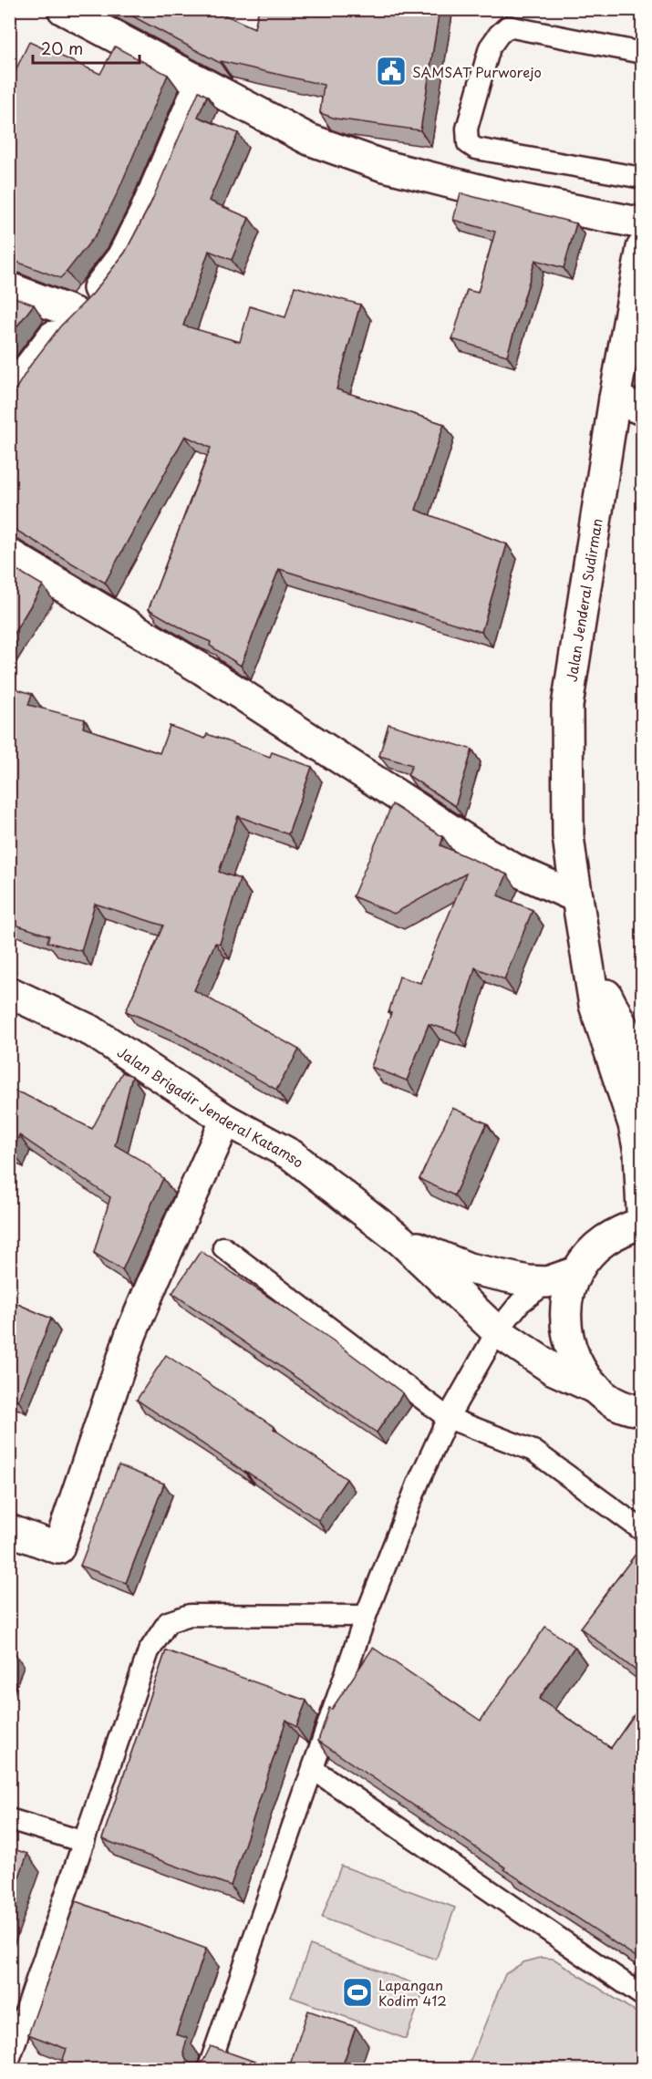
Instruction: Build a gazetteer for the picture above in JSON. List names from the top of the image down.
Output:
{
  "streets": {
    "main road": ["Jalan Jenderal Sudirman", "Jalan Brigadir Jenderal Katamso"]
  },
  "places": {
    "public building": ["SAMSAT Purworejo"],
    "sports": ["Lapangan Kodim 412"]
  },
  "scale_bar": "20 m"
}
